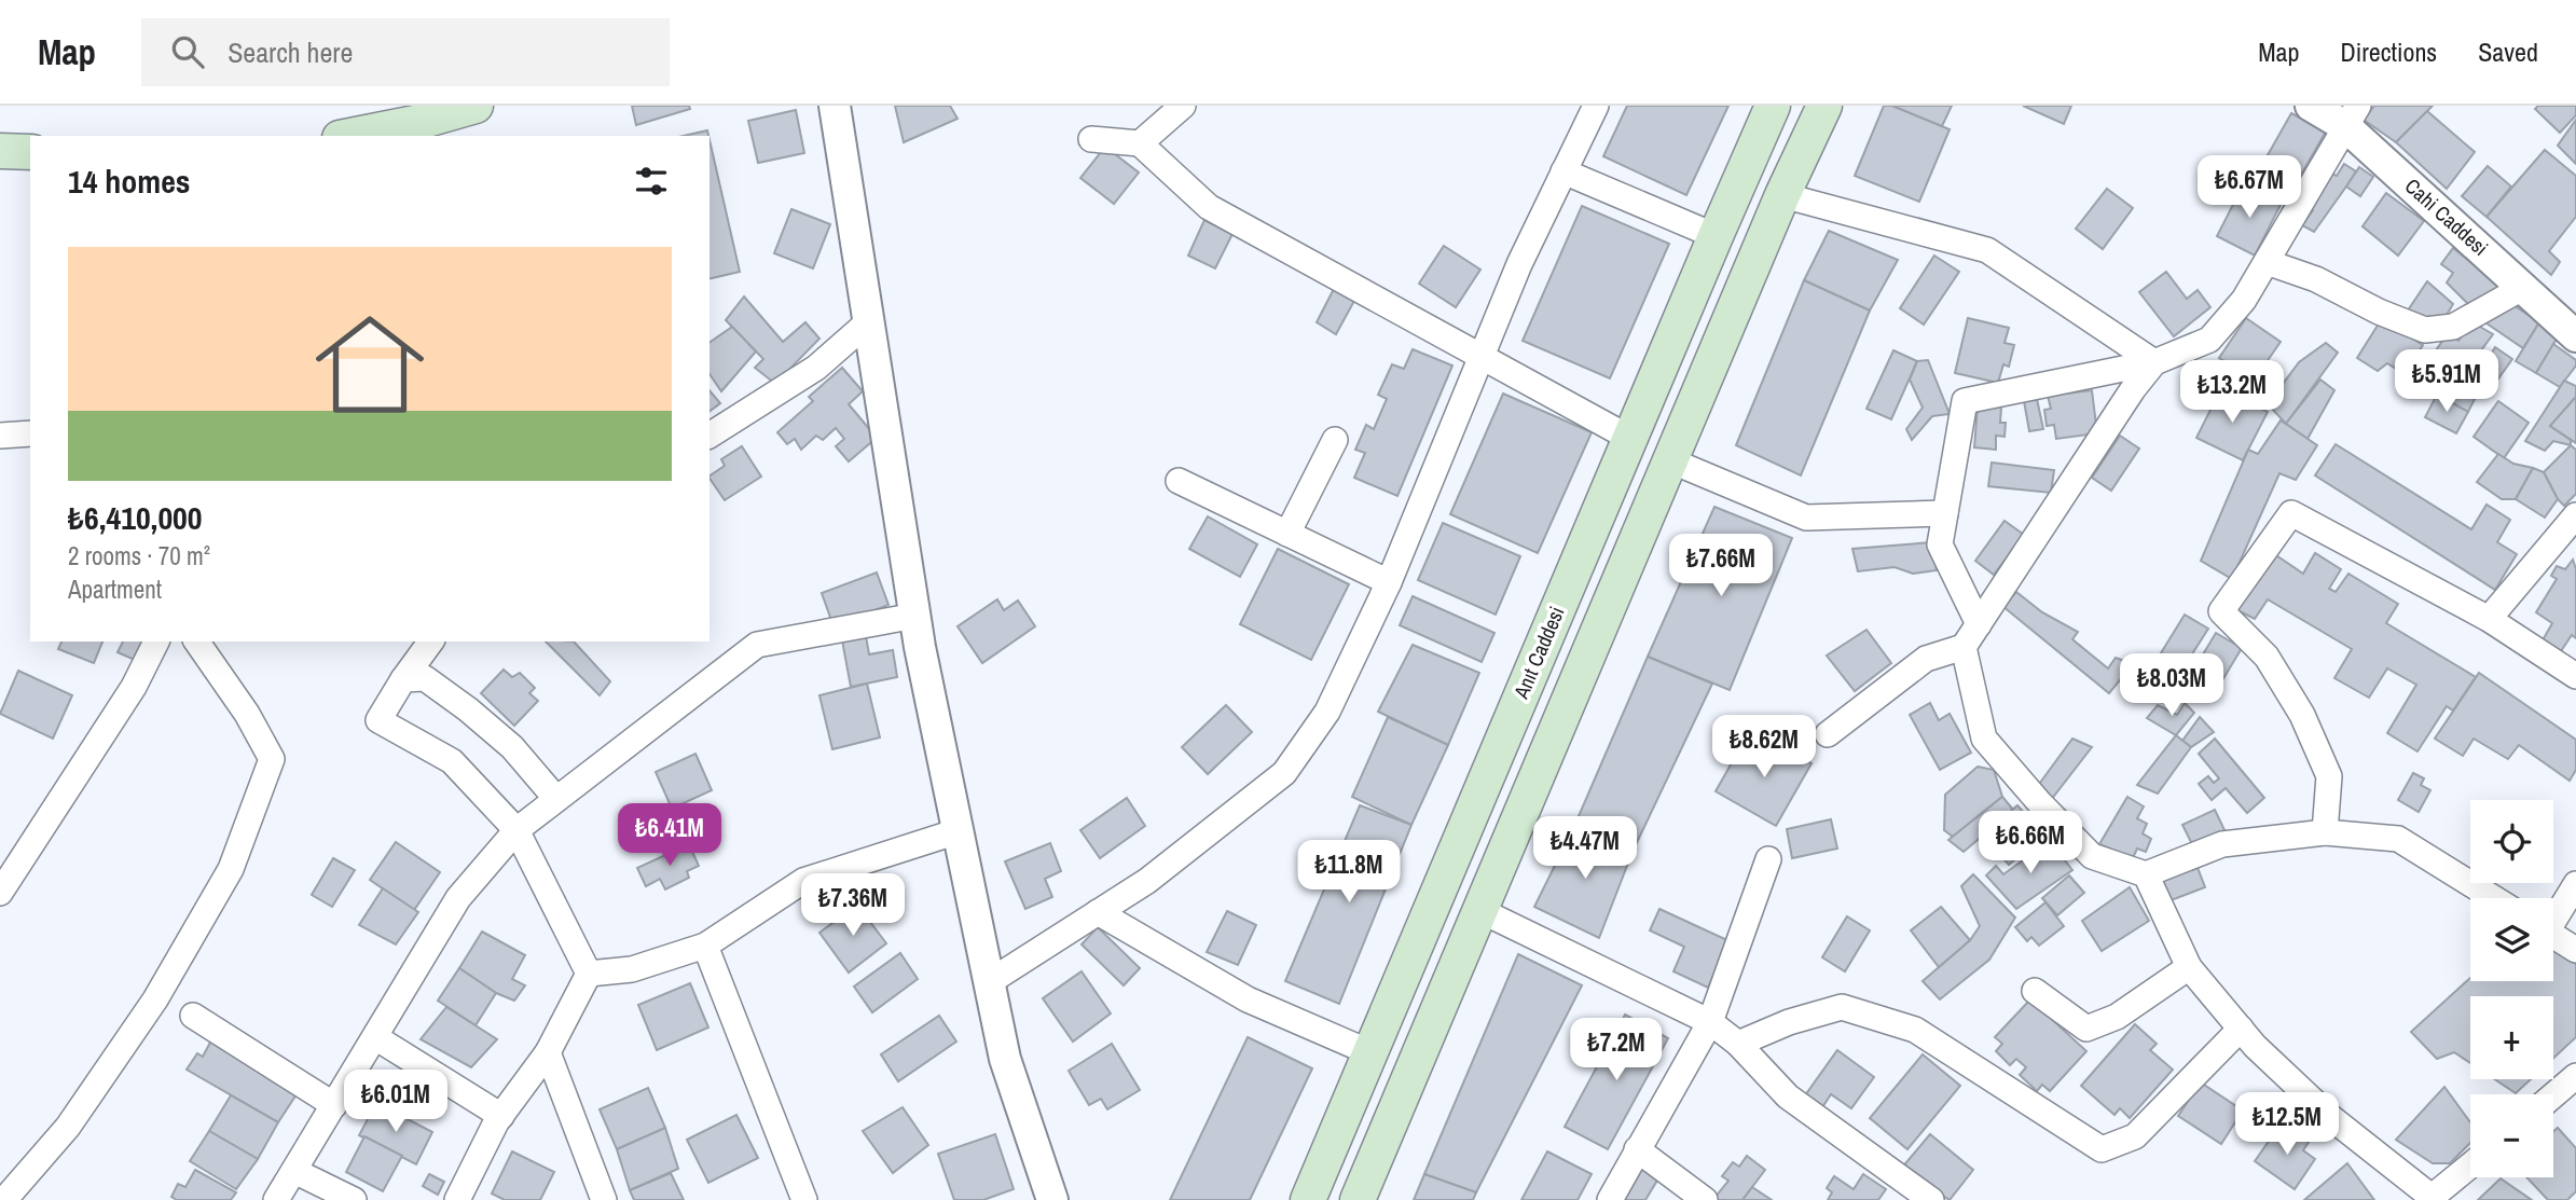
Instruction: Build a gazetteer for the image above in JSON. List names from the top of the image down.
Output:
{
  "streets": {
    "main road": ["Anıt Caddesi"],
    "street": ["Cahi Caddesi"]
  },
  "page": {
    "header": "Map",
    "search": "Search here",
    "nav": ["Map", "Directions", "Saved"],
    "heading": "14 homes",
    "price": [
      "₺6.67M",
      "₺5.91M",
      "₺13.2M",
      "₺7.66M",
      "₺8.03M",
      "₺8.62M",
      "₺6.41M",
      "₺6.66M",
      "₺4.47M",
      "₺11.8M",
      "₺7.36M",
      "₺7.2M",
      "₺6.01M",
      "₺12.5M"
    ],
    "list": [
      {
        "name": "₺6,410,000",
        "note": "2 rooms · 70 m² · Apartment"
      }
    ],
    "map_buttons": ["+", "−"]
  }
}
